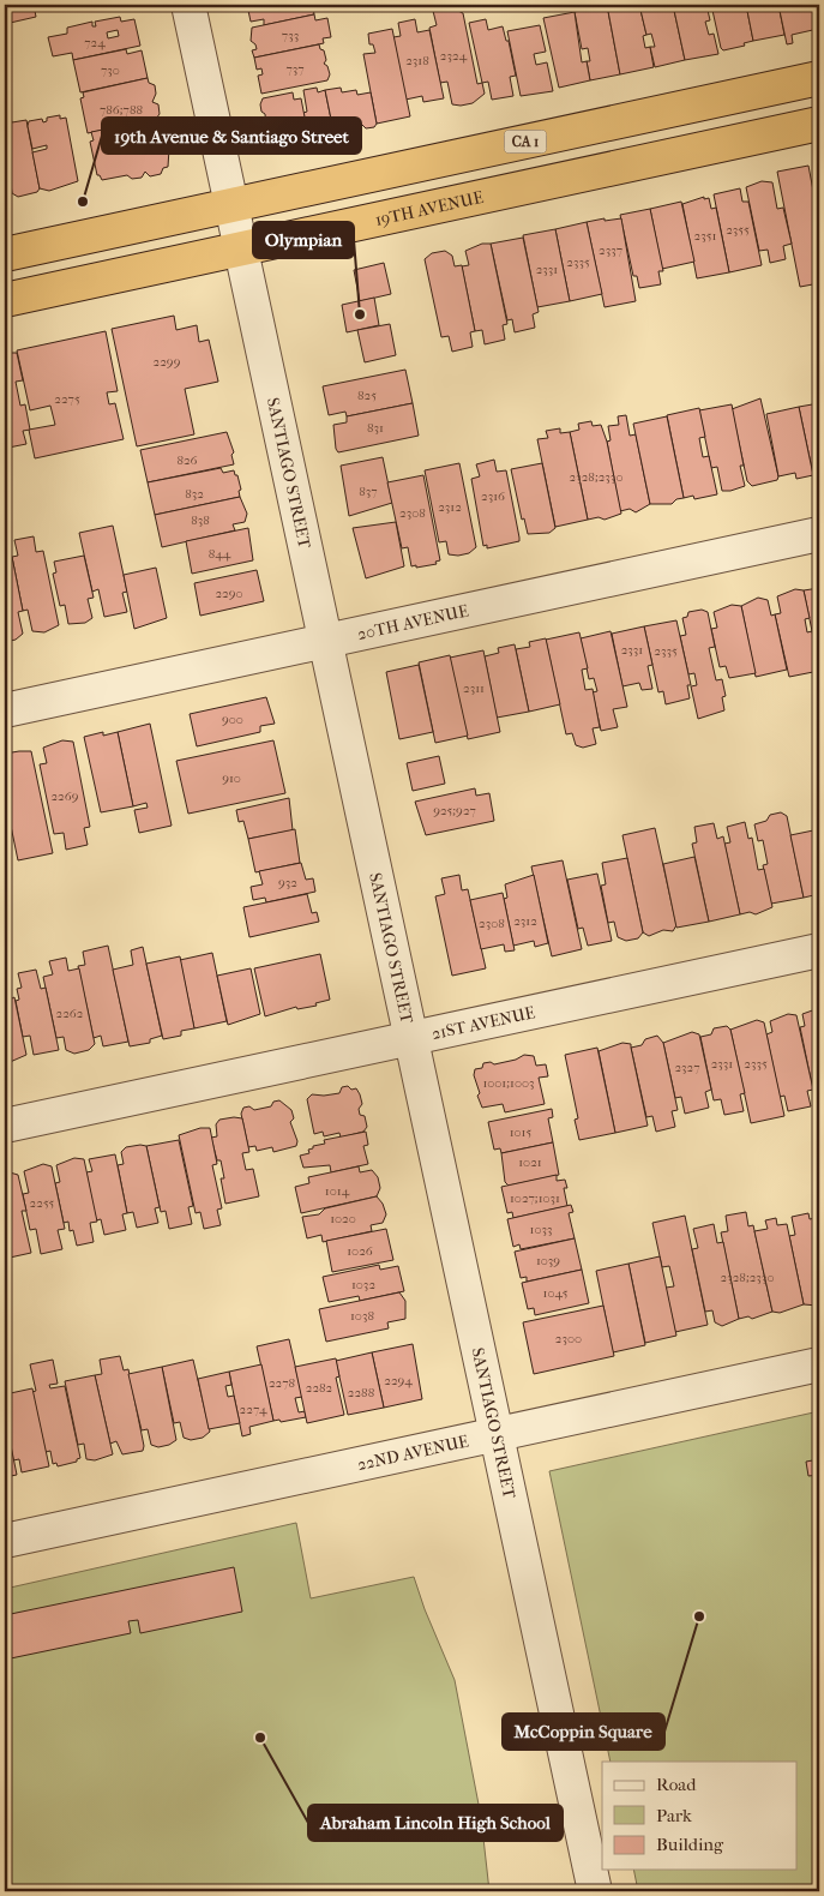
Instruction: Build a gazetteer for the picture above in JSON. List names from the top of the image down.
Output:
{
  "streets": {
    "highway": ["CA 1", "19TH AVENUE"],
    "street": [
      "SANTIAGO STREET",
      "20TH AVENUE",
      "21ST AVENUE",
      "22ND AVENUE"
    ]
  },
  "crossings": [
    ["CA 1", "SANTIAGO STREET"],
    ["19TH AVENUE", "SANTIAGO STREET"],
    ["SANTIAGO STREET", "20TH AVENUE"],
    ["SANTIAGO STREET", "21ST AVENUE"],
    ["SANTIAGO STREET", "22ND AVENUE"]
  ],
  "places": [
    "19th Avenue & Santiago Street",
    "Olympian",
    "McCoppin Square",
    "Abraham Lincoln High School"
  ],
  "house_numbers": [
    "733",
    "724",
    "2324",
    "2318",
    "737",
    "730",
    "786;788",
    "2355",
    "2351",
    "2337",
    "2335",
    "2331",
    "2299",
    "825",
    "2275",
    "831",
    "826",
    "2328;2330",
    "837",
    "832",
    "2316",
    "2312",
    "2308",
    "838",
    "844",
    "2290",
    "2331",
    "2335",
    "2311",
    "900",
    "910",
    "2269",
    "925;927",
    "932",
    "2312",
    "2308",
    "2262",
    "2331",
    "2335",
    "2327",
    "1001;1003",
    "1015",
    "1021",
    "1014",
    "1027;1031",
    "2255",
    "1020",
    "1033",
    "1026",
    "1039",
    "2328;2330",
    "1032",
    "1045",
    "1038",
    "2300",
    "2294",
    "2278",
    "2282",
    "2288",
    "2274"
  ],
  "legend": ["Road", "Park", "Building"]
}
